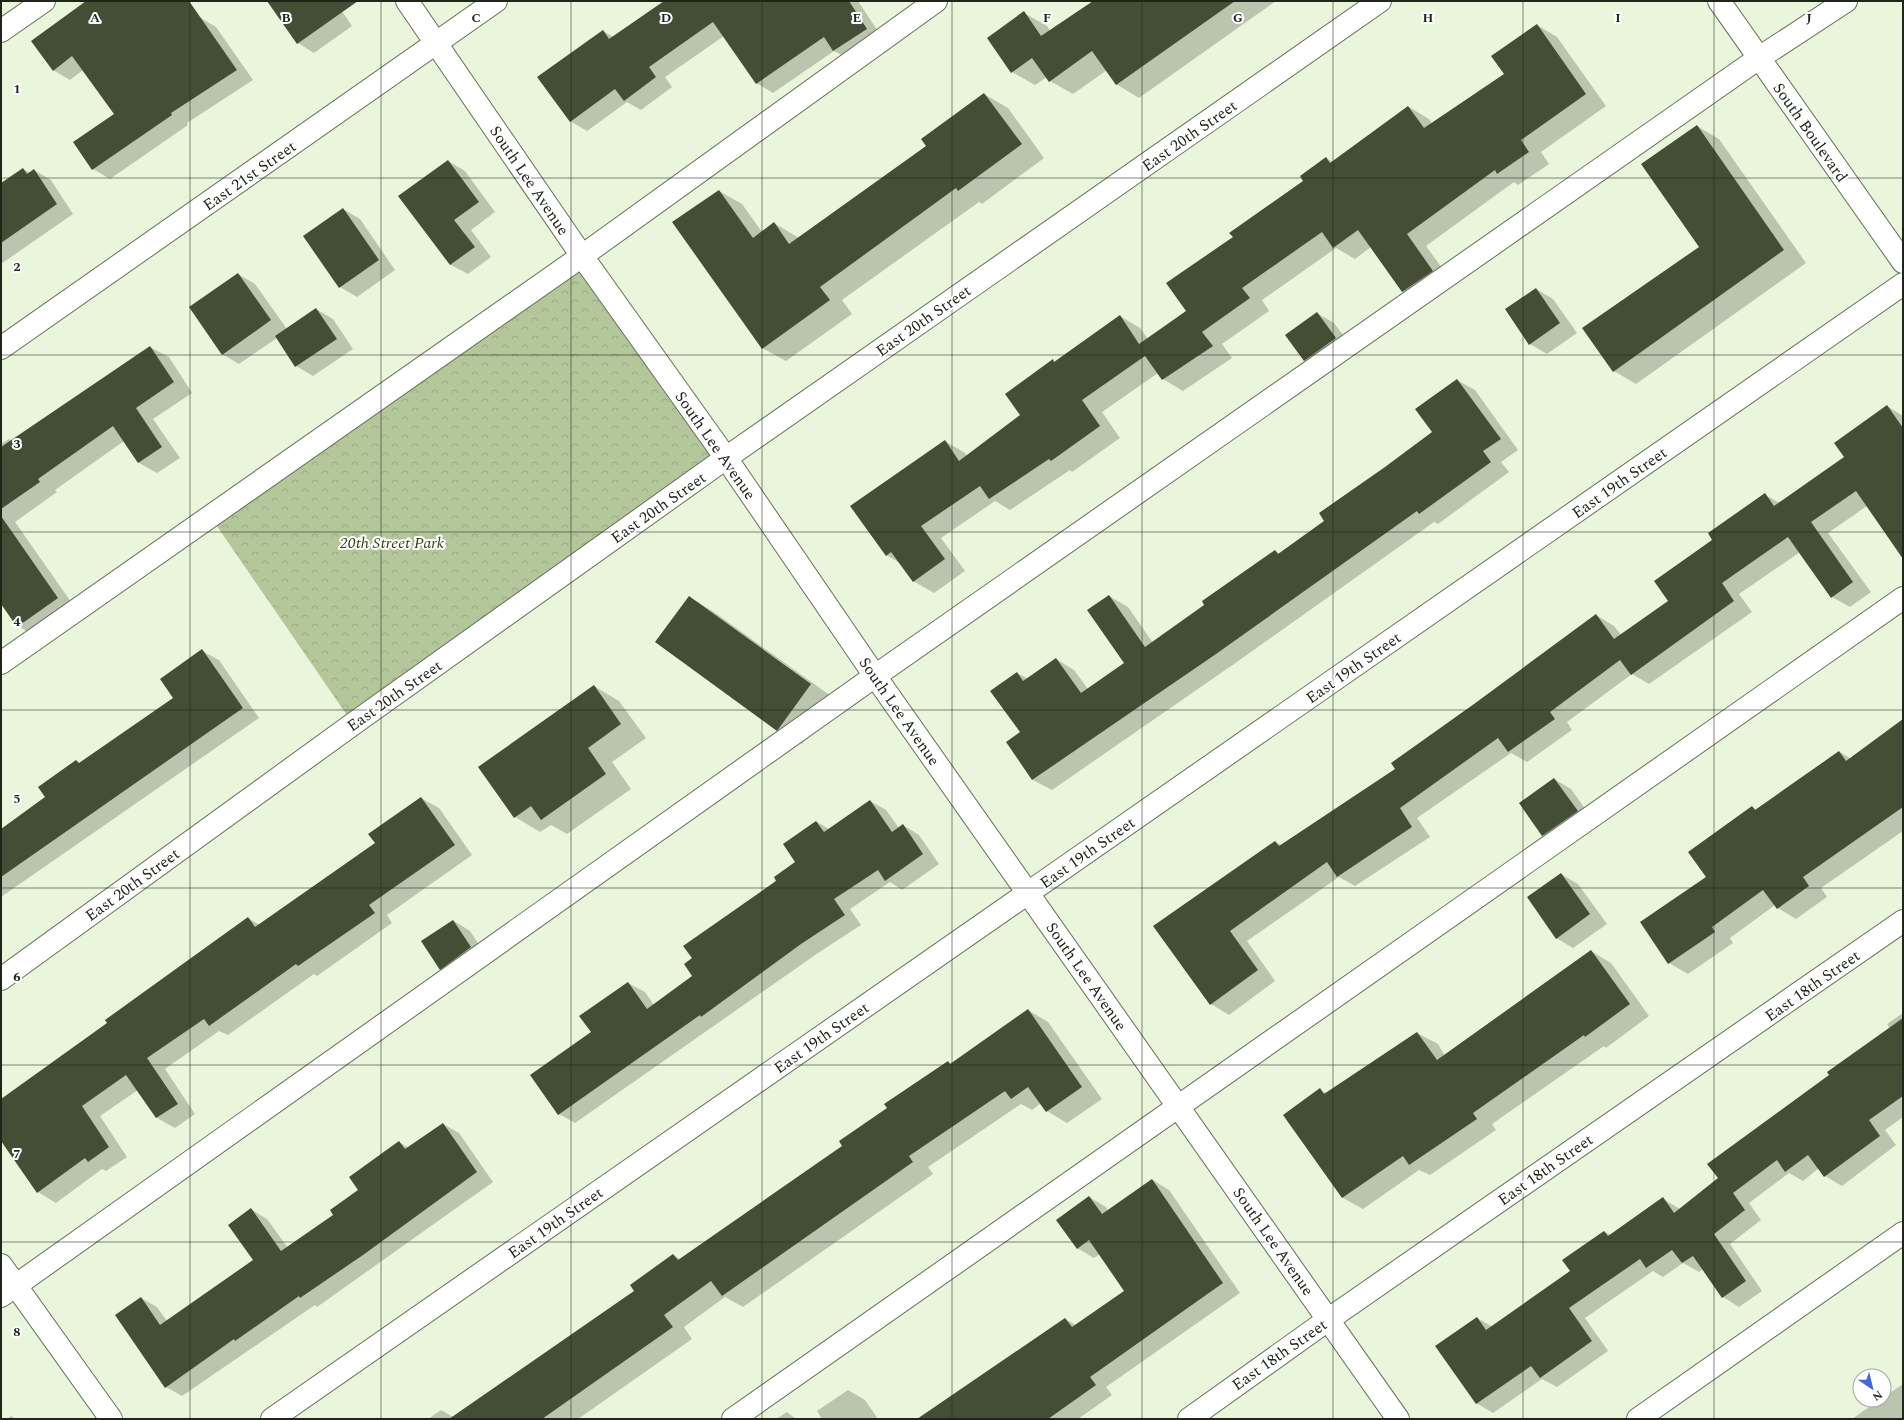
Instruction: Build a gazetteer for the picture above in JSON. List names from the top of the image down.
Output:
{
  "streets": {
    "street": [
      "South Boulevard",
      "East 20th Street",
      "East 21st Street",
      "South Lee Avenue",
      "East 19th Street",
      "East 18th Street"
    ]
  },
  "crossings": [
    ["East 20th Street", "South Lee Avenue"],
    ["East 21st Street", "South Lee Avenue"],
    ["South Lee Avenue", "East 19th Street"],
    ["South Lee Avenue", "East 18th Street"]
  ],
  "parks": ["20th Street Park"],
  "north": "bottom right",
  "grid": {
    "columns": [
      "A",
      "B",
      "C",
      "D",
      "E",
      "F",
      "G",
      "H",
      "I",
      "J"
    ],
    "rows": [
      "1",
      "2",
      "3",
      "4",
      "5",
      "6",
      "7",
      "8"
    ]
  }
}
